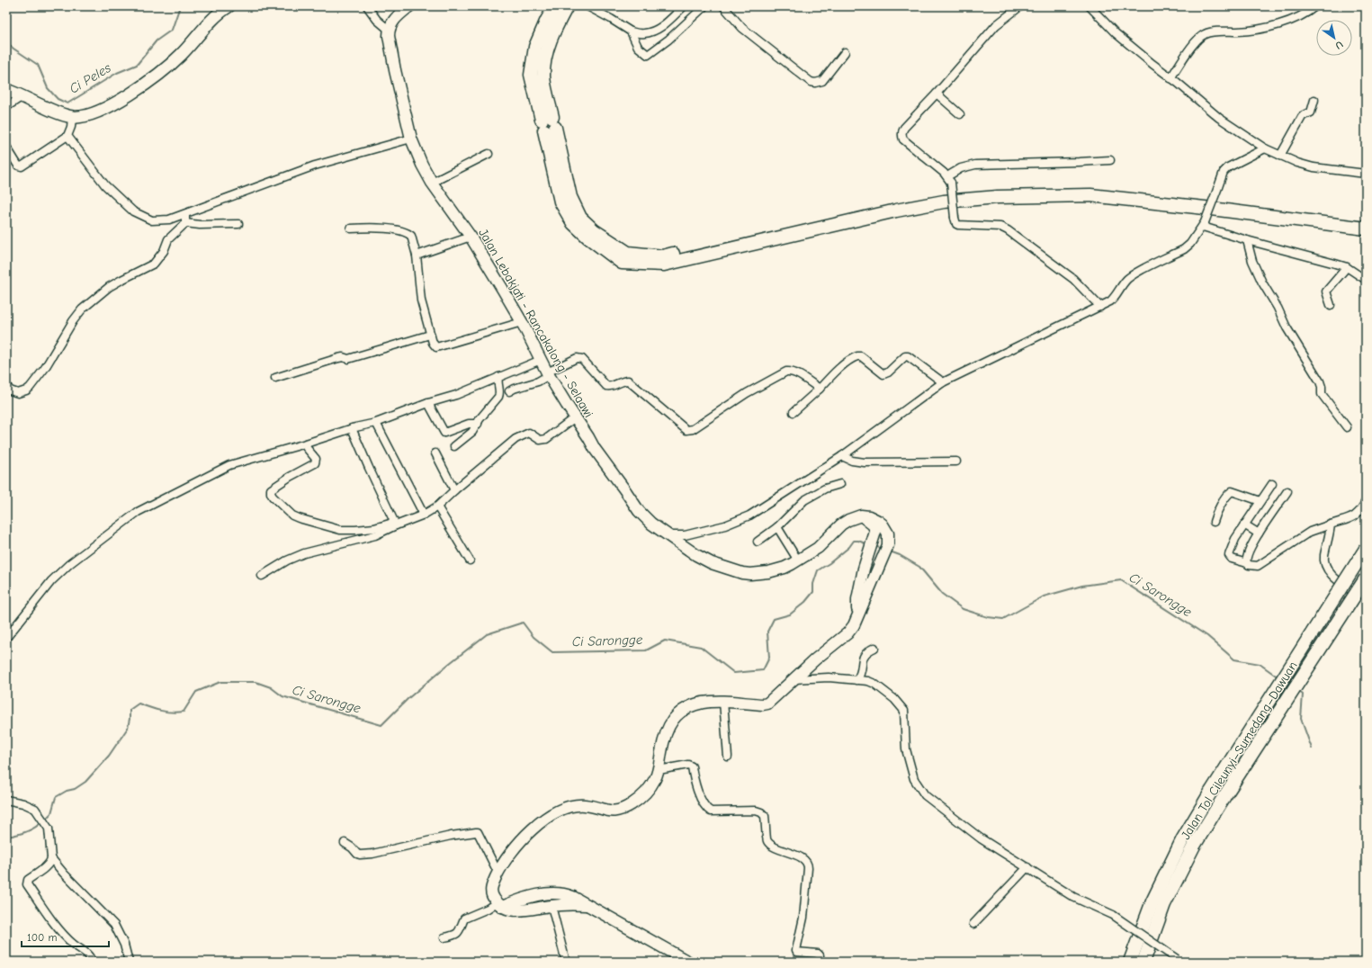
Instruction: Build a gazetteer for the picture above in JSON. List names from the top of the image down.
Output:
{
  "streets": {
    "highway": ["Jalan Tol Cileunyi–Sumedang–Dawuan"],
    "main road": ["Jalan Lebakjati - Rancakalong - Selaawi"]
  },
  "water": ["Ci Peles", "Ci Sarongge"],
  "scale_bar": "100 m",
  "north": "bottom right"
}
